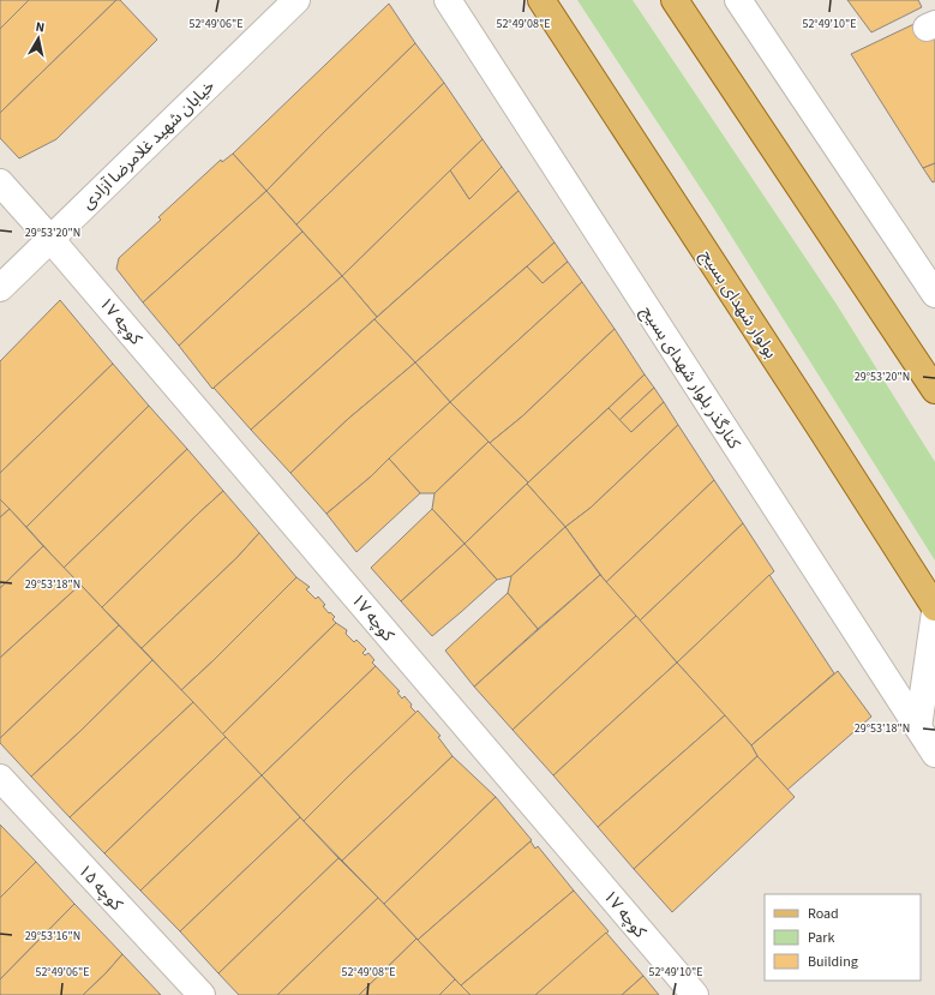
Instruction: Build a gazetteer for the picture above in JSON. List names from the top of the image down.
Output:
{
  "streets": {
    "main road": ["بولوار شهدای بسیج"],
    "street": [
      "خیابان شهید غلامرضا آزادی",
      "کوچه ۱۷",
      "کنارگذر بلوار شهدای بسیج",
      "کوچه ۱۵"
    ]
  },
  "crossings": [
    ["خیابان شهید غلامرضا آزادی", "کوچه ۱۷"]
  ],
  "legend": ["Road", "Park", "Building"],
  "north": "top",
  "coordinates": [
    "52°49'06\"E",
    "52°49'08\"E",
    "52°49'10\"E",
    "29°53'20\"N",
    "29°53'18\"N",
    "29°53'16\"N"
  ]
}
